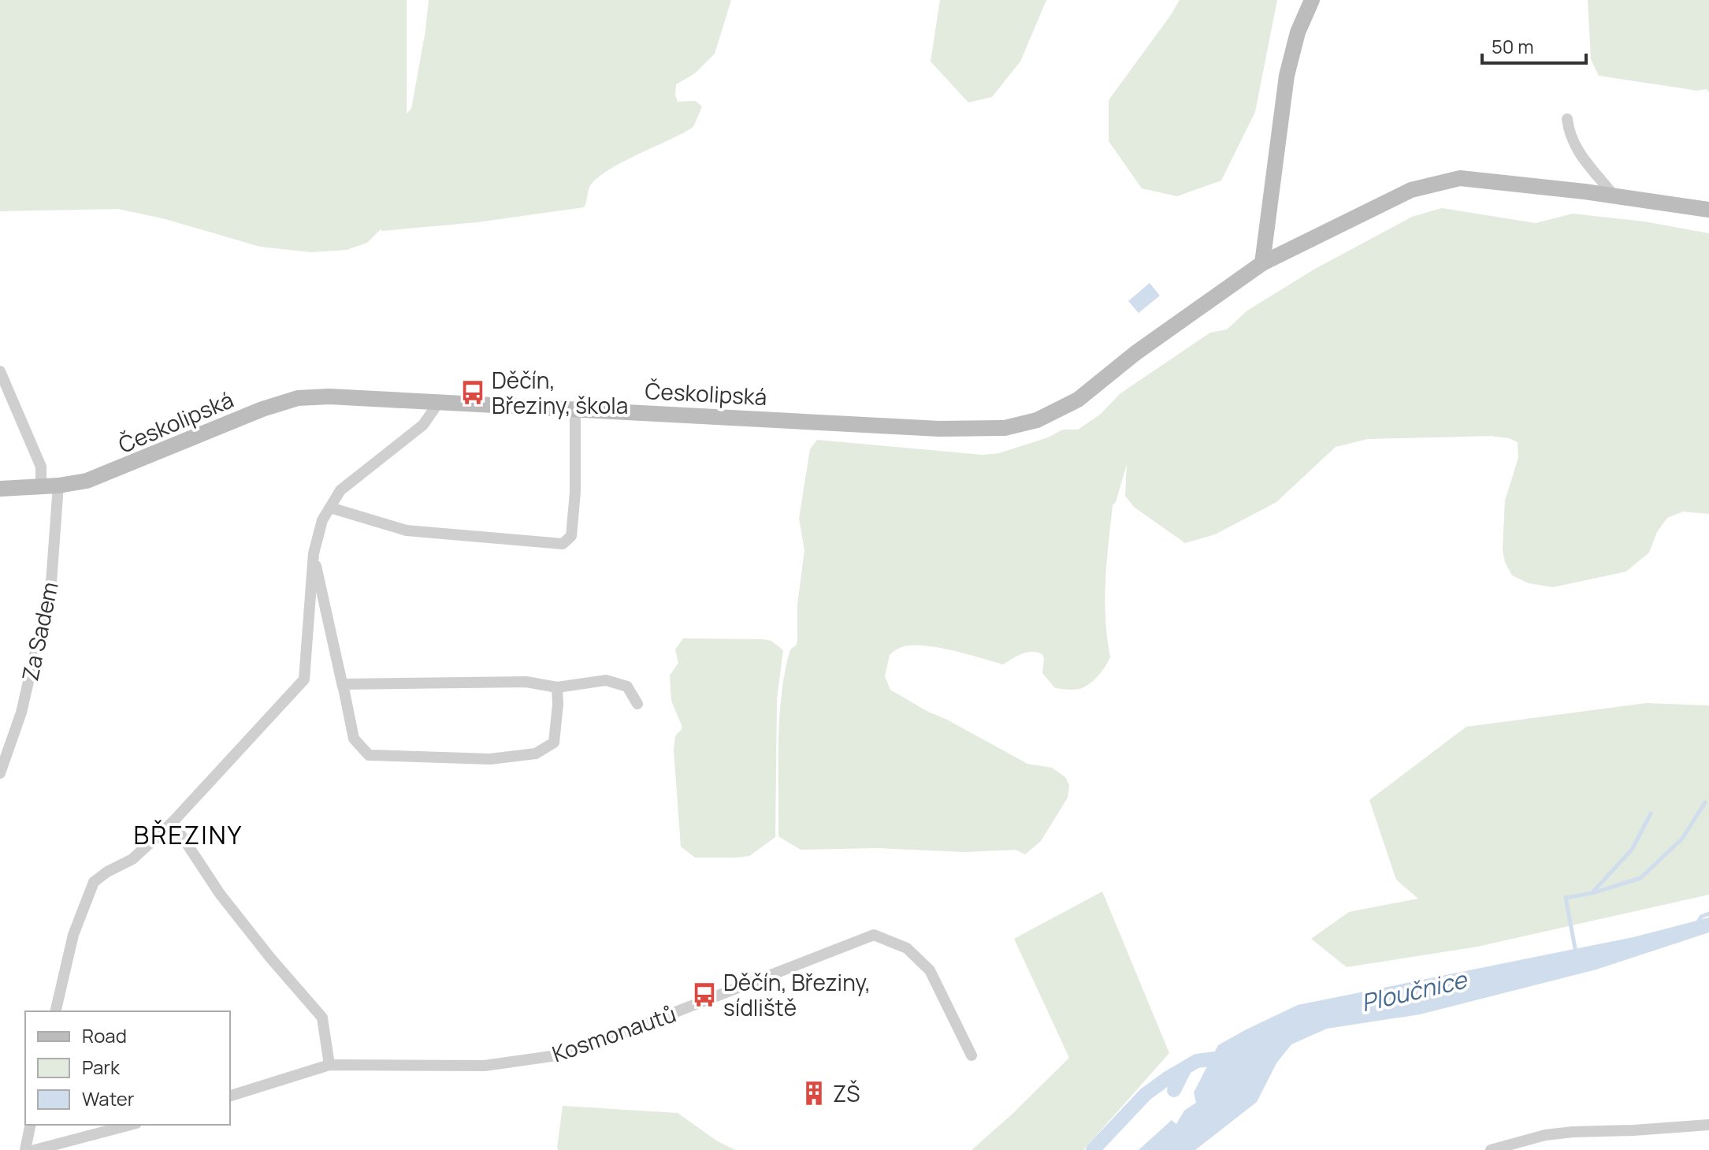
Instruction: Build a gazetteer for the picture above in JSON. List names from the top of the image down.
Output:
{
  "streets": {
    "main road": ["Českolipská"],
    "street": ["Za Sadem", "Kosmonautů"]
  },
  "crossings": [
    ["Českolipská", "Za Sadem"]
  ],
  "districts": ["BŘEZINY"],
  "water": ["Ploučnice"],
  "places": {
    "bus stop": ["Děčín, Březiny, škola", "Děčín, Březiny, sídliště"],
    "building": ["ZŠ"]
  },
  "legend": ["Road", "Park", "Water"],
  "scale_bar": "50 m"
}
